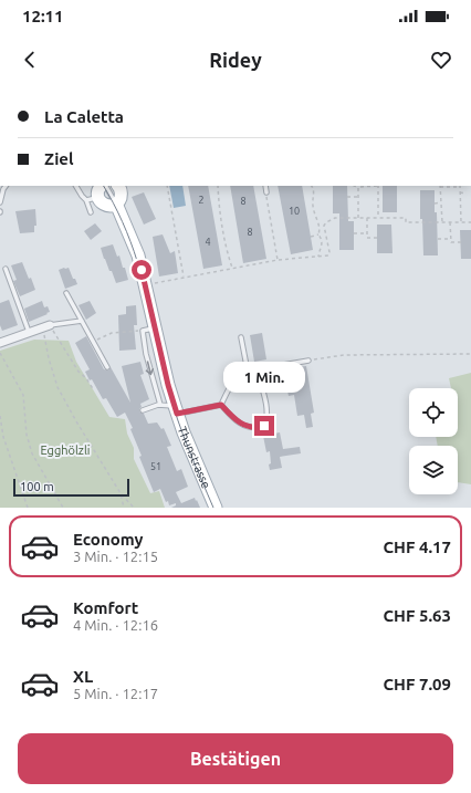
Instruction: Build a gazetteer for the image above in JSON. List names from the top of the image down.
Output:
{
  "streets": {
    "main road": ["Thunstrasse"]
  },
  "parks": ["Egghölzli"],
  "house_numbers": [
    "2",
    "8",
    "10",
    "8",
    "4",
    "51"
  ],
  "scale_bar": "100 m",
  "page": {
    "status": "12:11",
    "header": "Ridey",
    "banner": ["La Caletta", "Ziel"],
    "bubble": "1 Min.",
    "scale": "100 m",
    "list": [
      {
        "name": "Economy",
        "note": "3 Min. · 12:15",
        "value": "CHF 4.17"
      },
      {
        "name": "Komfort",
        "note": "4 Min. · 12:16",
        "value": "CHF 5.63"
      },
      {
        "name": "XL",
        "note": "5 Min. · 12:17",
        "value": "CHF 7.09"
      }
    ],
    "buttons": "Bestätigen"
  }
}
